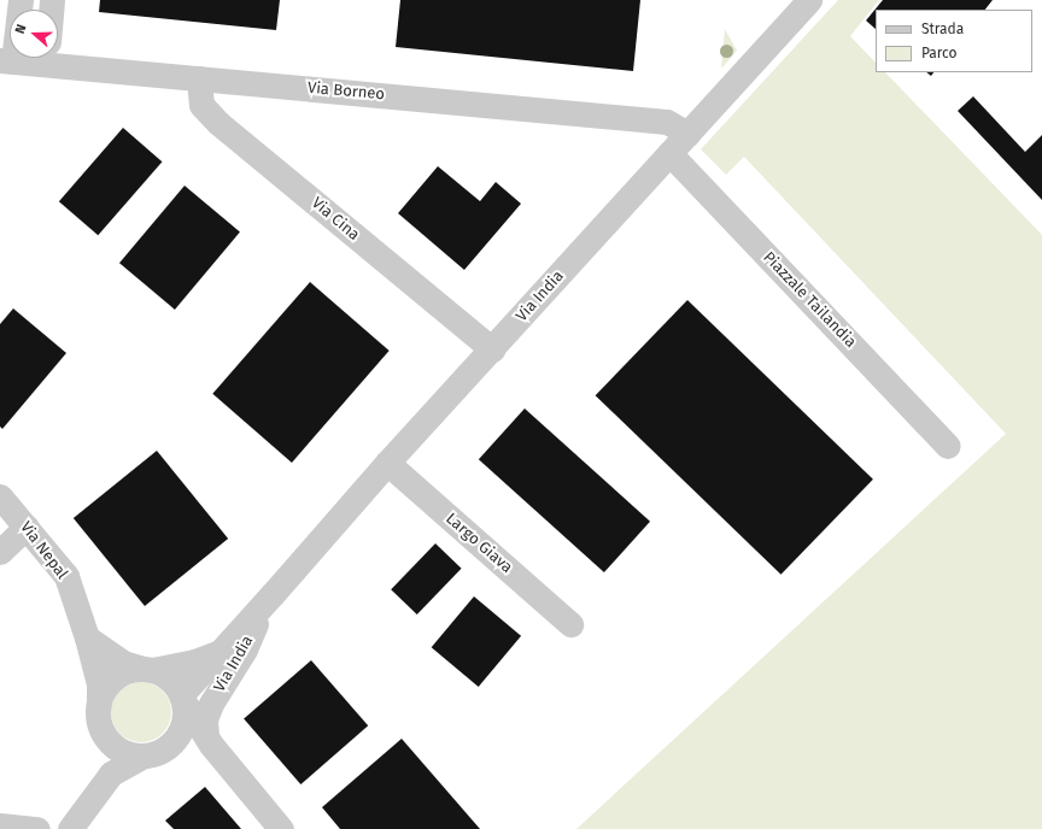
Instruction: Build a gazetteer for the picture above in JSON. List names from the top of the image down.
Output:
{
  "streets": {
    "street": [
      "Via Borneo",
      "Via Cina",
      "Via India",
      "Piazzale Tailandia",
      "Largo Giava",
      "Via Nepal"
    ]
  },
  "crossings": [
    ["Via Borneo", "Via Cina"],
    ["Via Borneo", "Via India"],
    ["Via Cina", "Via India"],
    ["Via India", "Piazzale Tailandia"],
    ["Via India", "Largo Giava"],
    ["Via India", "Via Nepal"]
  ],
  "legend": ["Strada", "Parco"],
  "north": "left"
}
